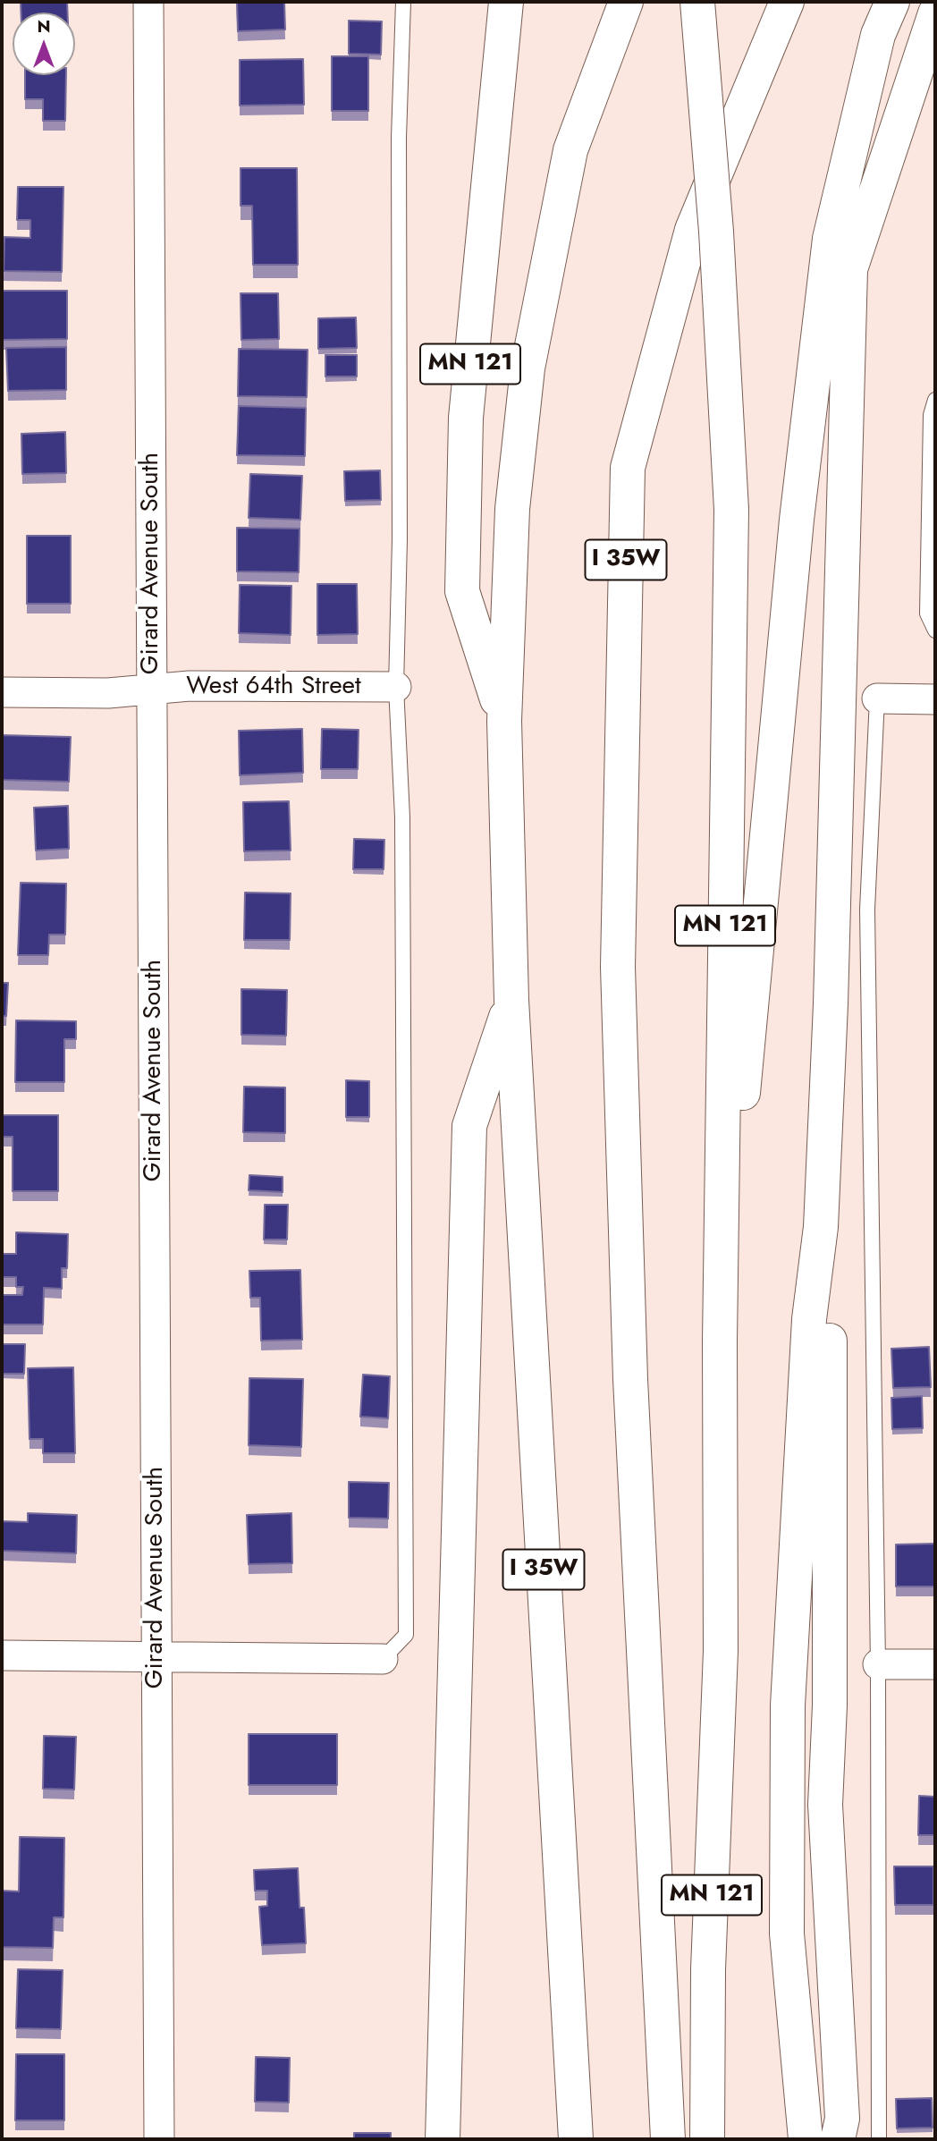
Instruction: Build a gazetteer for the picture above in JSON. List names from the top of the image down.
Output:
{
  "streets": {
    "highway": ["MN 121", "I 35W"],
    "street": ["Girard Avenue South", "West 64th Street"]
  },
  "crossings": [
    ["MN 121", "I 35W"],
    ["Girard Avenue South", "West 64th Street"]
  ],
  "north": "top"
}
